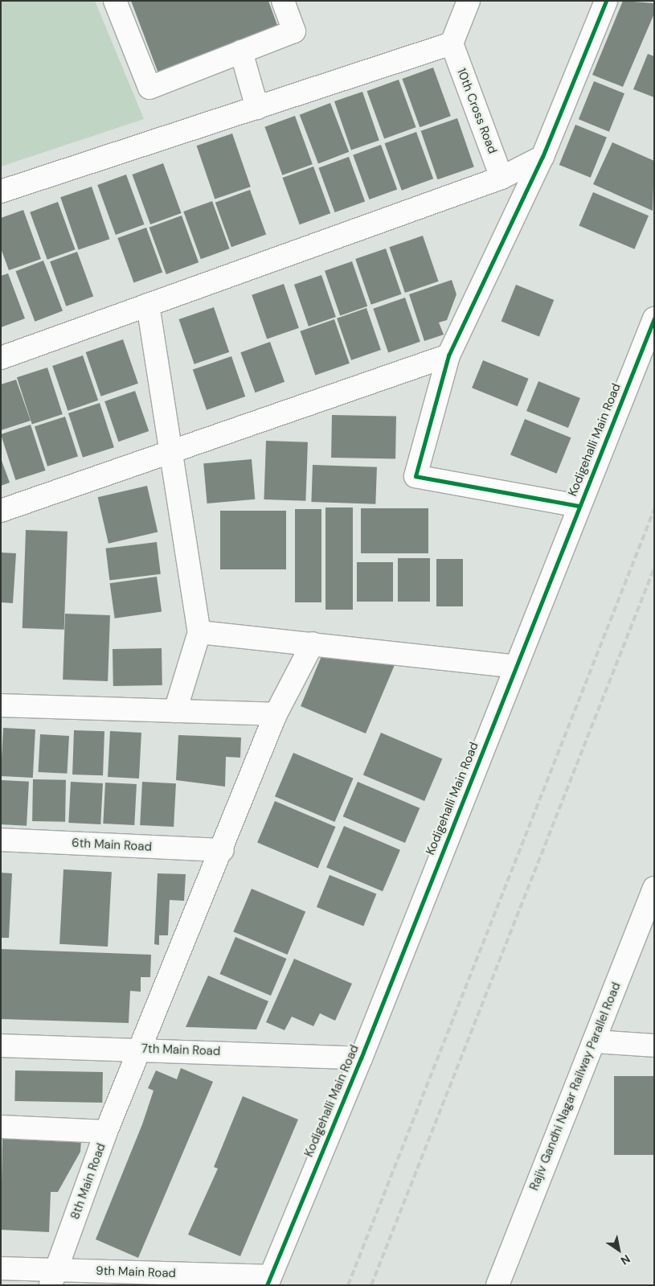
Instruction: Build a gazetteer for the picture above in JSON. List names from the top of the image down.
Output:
{
  "streets": {
    "street": [
      "10th Cross Road",
      "Kodigehalli Main Road",
      "6th Main Road",
      "7th Main Road",
      "Rajiv Gandhi Nagar Railway Parallel Road",
      "8th Main Road",
      "9th Main Road"
    ]
  },
  "crossings": [
    ["Kodigehalli Main Road", "7th Main Road"],
    ["Kodigehalli Main Road", "9th Main Road"],
    ["8th Main Road", "9th Main Road"]
  ],
  "north": "bottom right"
}
